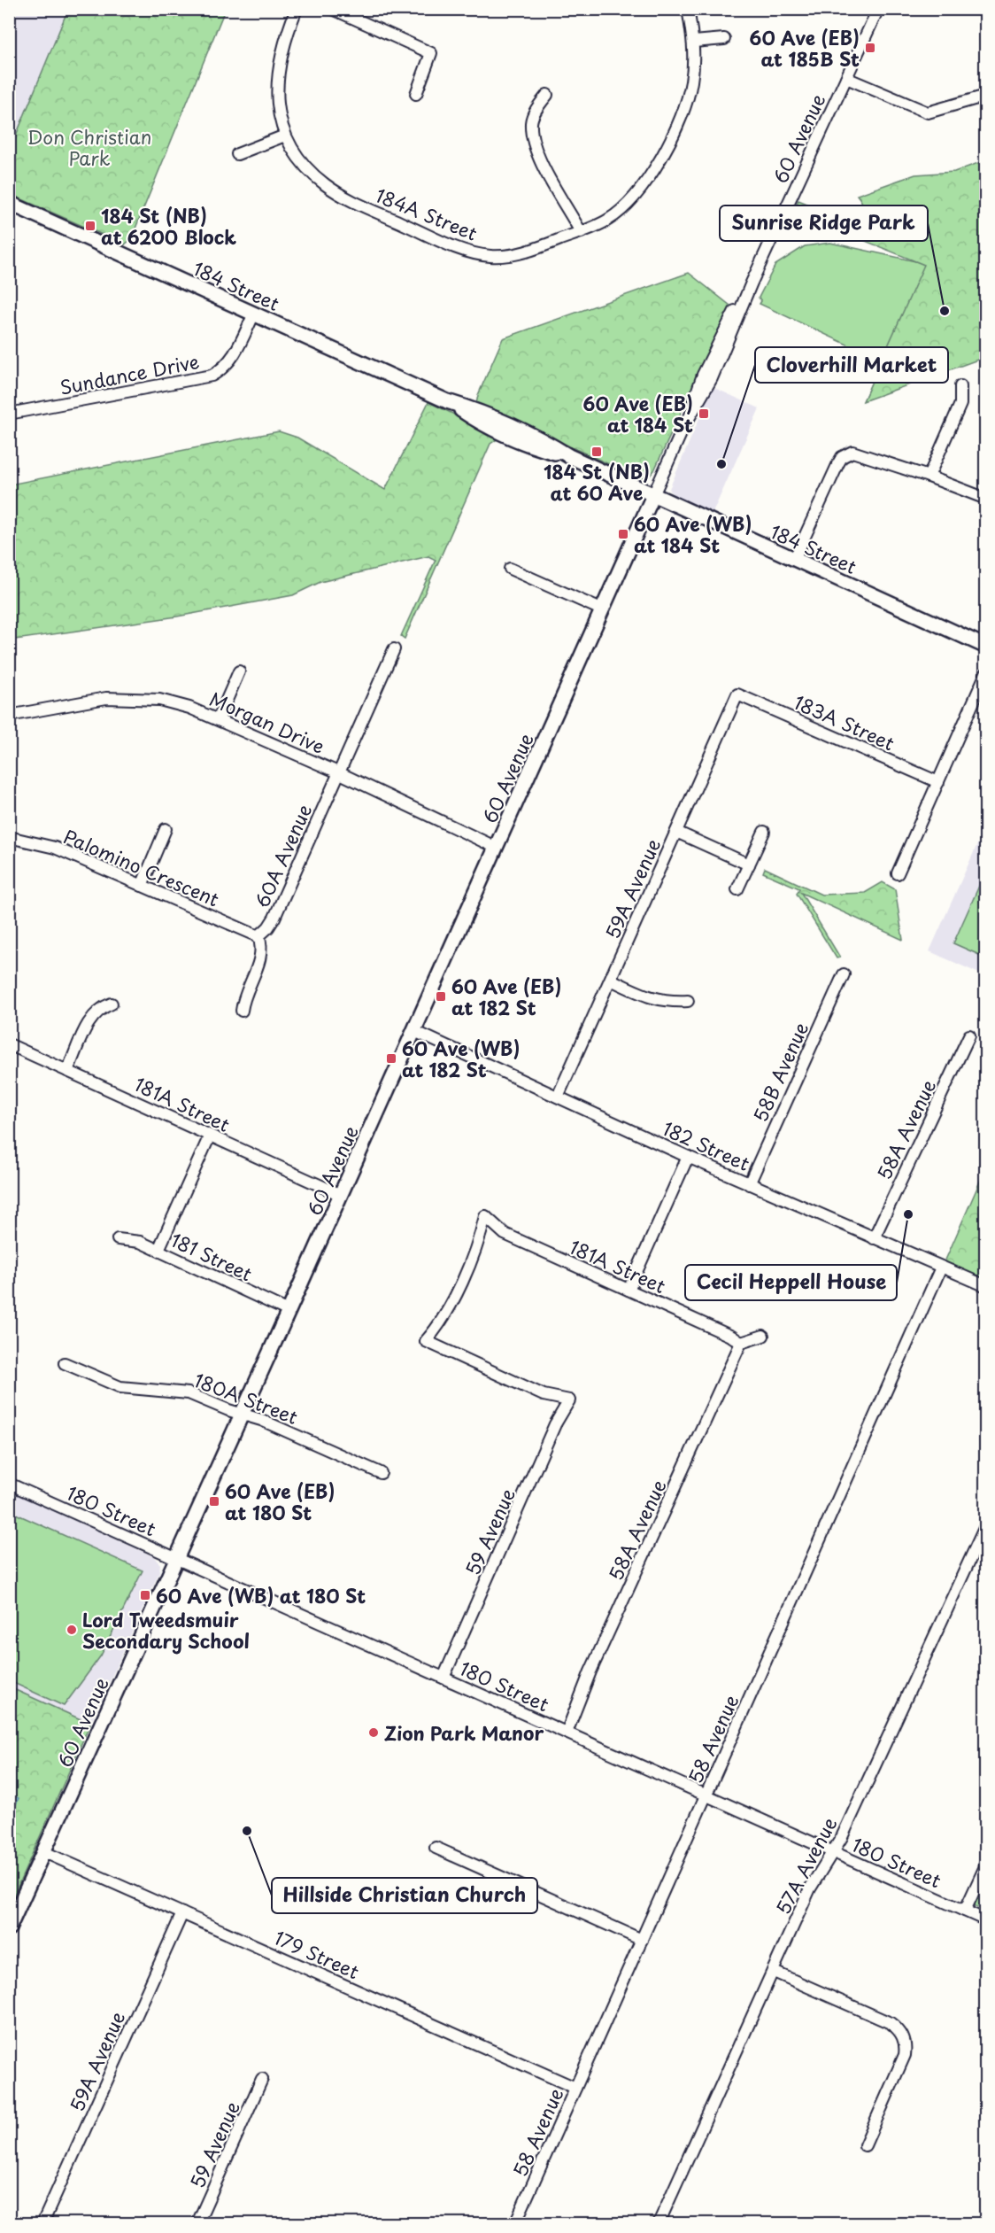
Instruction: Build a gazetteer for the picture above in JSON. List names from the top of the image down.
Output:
{
  "streets": {
    "main road": ["60 Avenue", "184 Street"],
    "street": [
      "184A Street",
      "Sundance Drive",
      "Morgan Drive",
      "183A Street",
      "60A Avenue",
      "Palomino Crescent",
      "59A Avenue",
      "58B Avenue",
      "181A Street",
      "58A Avenue",
      "182 Street",
      "181 Street",
      "180A Street",
      "180 Street",
      "59 Avenue",
      "58 Avenue",
      "57A Avenue",
      "179 Street"
    ]
  },
  "crossings": [
    ["60 Avenue", "184 Street"],
    ["60 Avenue", "Morgan Drive"],
    ["60 Avenue", "181A Street"],
    ["60 Avenue", "182 Street"],
    ["60 Avenue", "181 Street"],
    ["60 Avenue", "180A Street"],
    ["60 Avenue", "180 Street"],
    ["60 Avenue", "179 Street"],
    ["184 Street", "Sundance Drive"],
    ["Morgan Drive", "60A Avenue"],
    ["183A Street", "59A Avenue"],
    ["60A Avenue", "Palomino Crescent"],
    ["59A Avenue", "182 Street"],
    ["59A Avenue", "179 Street"],
    ["58B Avenue", "182 Street"],
    ["181A Street", "58A Avenue"],
    ["181A Street", "59 Avenue"],
    ["58A Avenue", "182 Street"],
    ["58A Avenue", "180 Street"],
    ["182 Street", "58 Avenue"],
    ["180 Street", "59 Avenue"],
    ["180 Street", "58 Avenue"],
    ["180 Street", "57A Avenue"],
    ["58 Avenue", "179 Street"]
  ],
  "parks": ["Don Christian Park"],
  "places": {
    "transit": [
      "60 Ave (EB) at 185B St",
      "184 St (NB) at 6200 Block",
      "60 Ave (EB) at 184 St",
      "184 St (NB) at 60 Ave",
      "60 Ave (WB) at 184 St",
      "60 Ave (EB) at 182 St",
      "60 Ave (WB) at 182 St",
      "60 Ave (EB) at 180 St",
      "60 Ave (WB) at 180 St"
    ],
    "other": [
      "Sunrise Ridge Park",
      "Cloverhill Market",
      "Cecil Heppell House",
      "Lord Tweedsmuir Secondary School",
      "Zion Park Manor",
      "Hillside Christian Church"
    ]
  }
}
